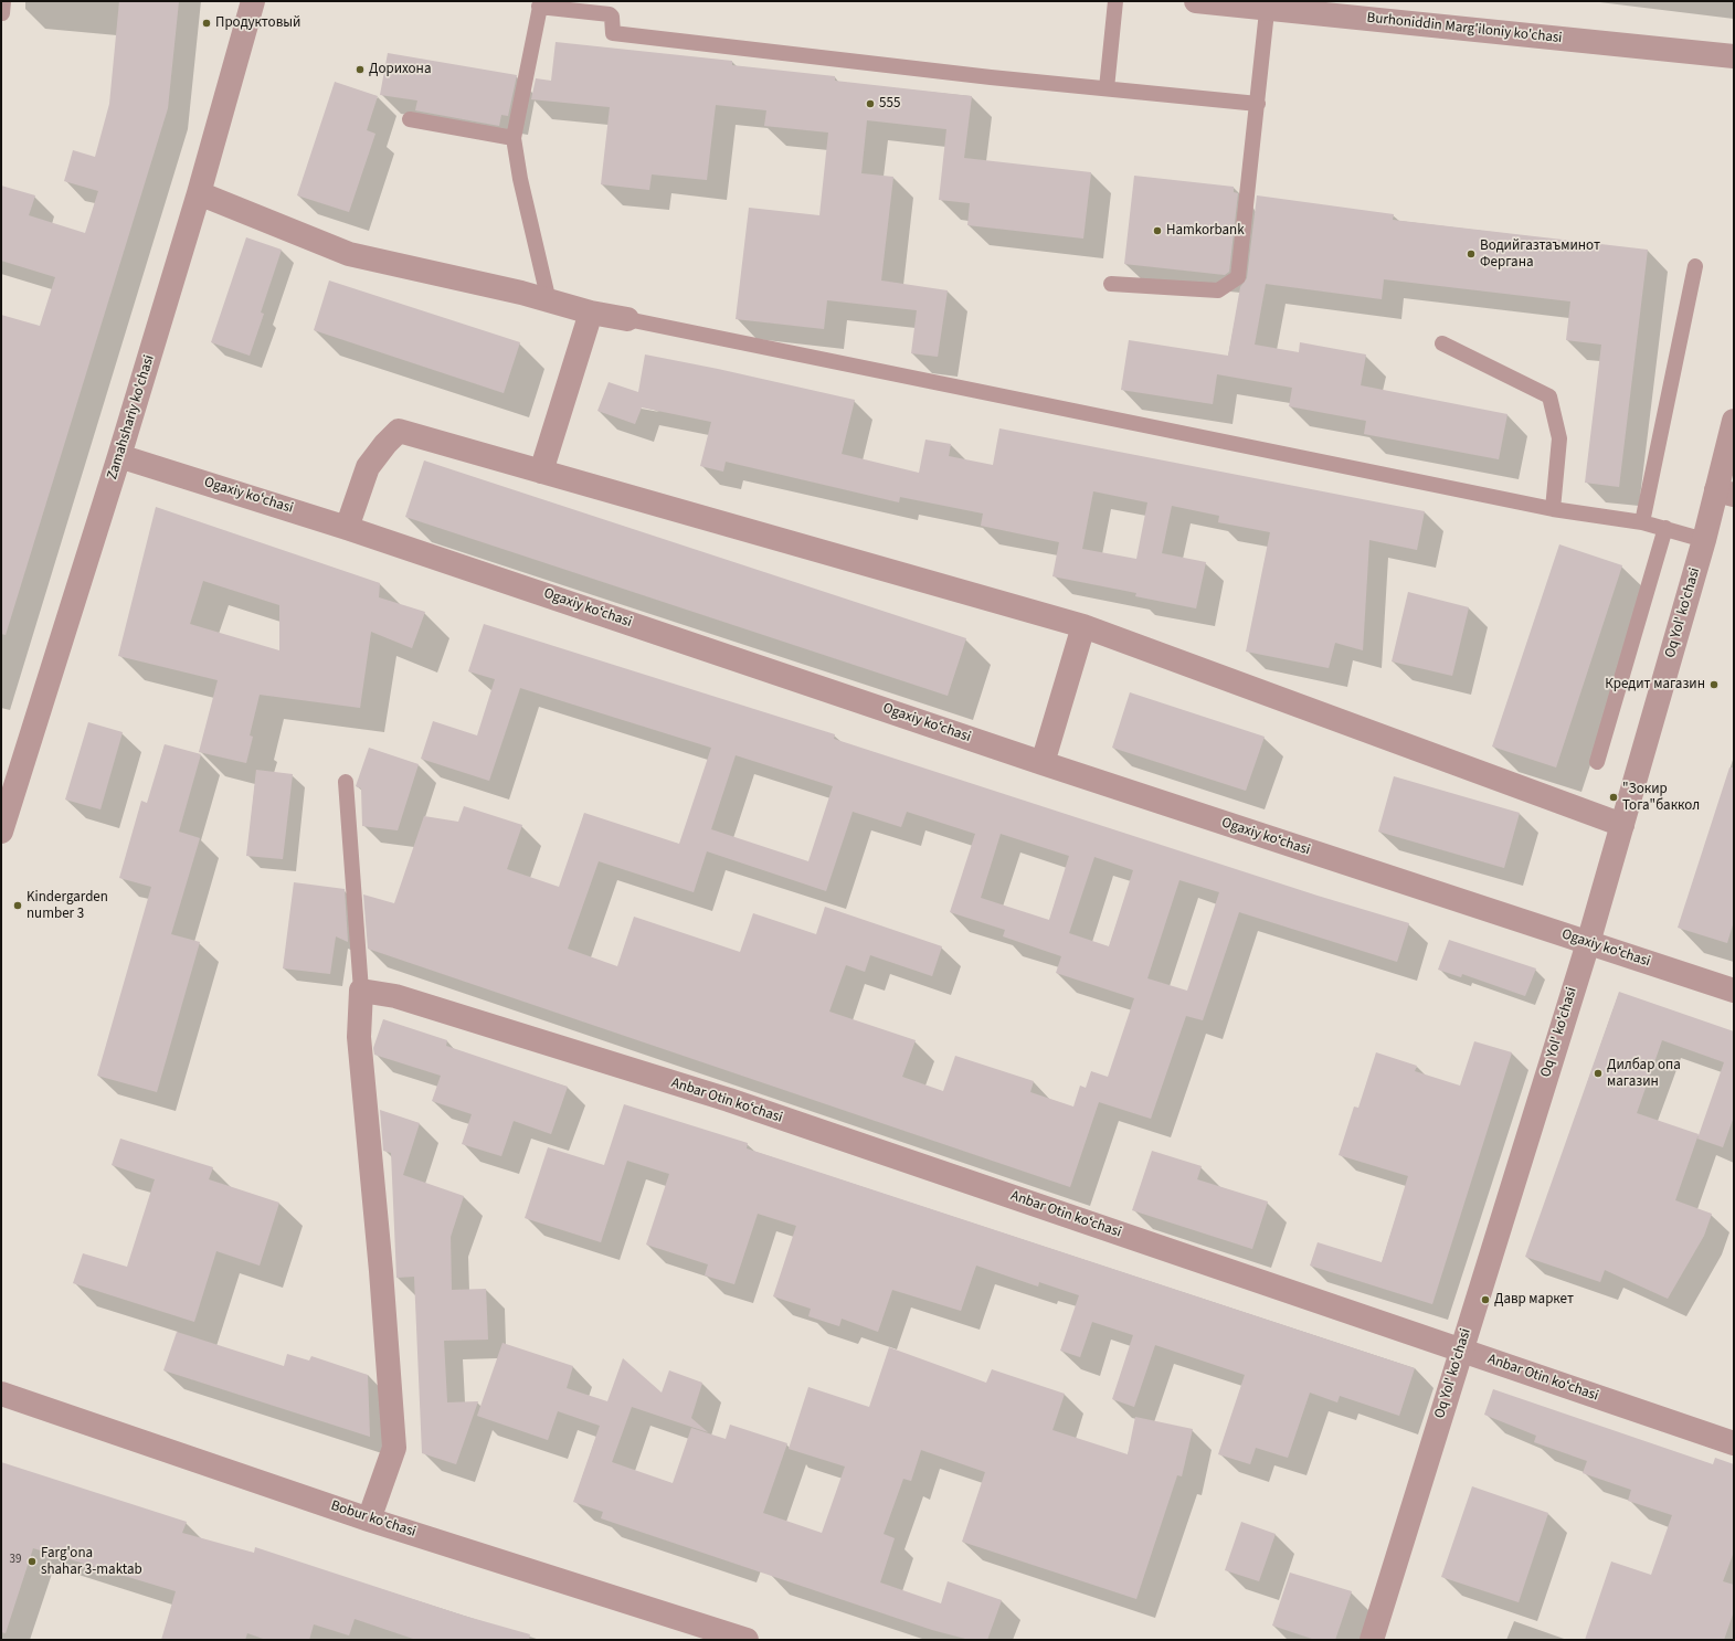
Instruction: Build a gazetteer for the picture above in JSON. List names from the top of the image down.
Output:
{
  "streets": {
    "street": [
      "Burhoniddin Marg'iloniy ko'chasi",
      "Zamahshariy ko'chasi",
      "Ogaxiy koʻchasi",
      "Oq Yol' ko'chasi",
      "Anbar Otin koʻchasi",
      "Bobur ko'chasi"
    ]
  },
  "crossings": [
    ["Zamahshariy ko'chasi", "Ogaxiy koʻchasi"],
    ["Ogaxiy koʻchasi", "Oq Yol' ko'chasi"],
    ["Oq Yol' ko'chasi", "Anbar Otin koʻchasi"]
  ],
  "places": [
    "Продуктовый",
    "Дорихона",
    "555",
    "Hamkorbank",
    "Водийгазтаъминот Фергана",
    "Кредит магазин",
    "\"Зокир Тога\"баккол",
    "Kindergarden number 3",
    "Дилбар опа магазин",
    "Давр маркет",
    "Farg'ona shahar 3-maktab"
  ],
  "house_numbers": ["39"]
}
